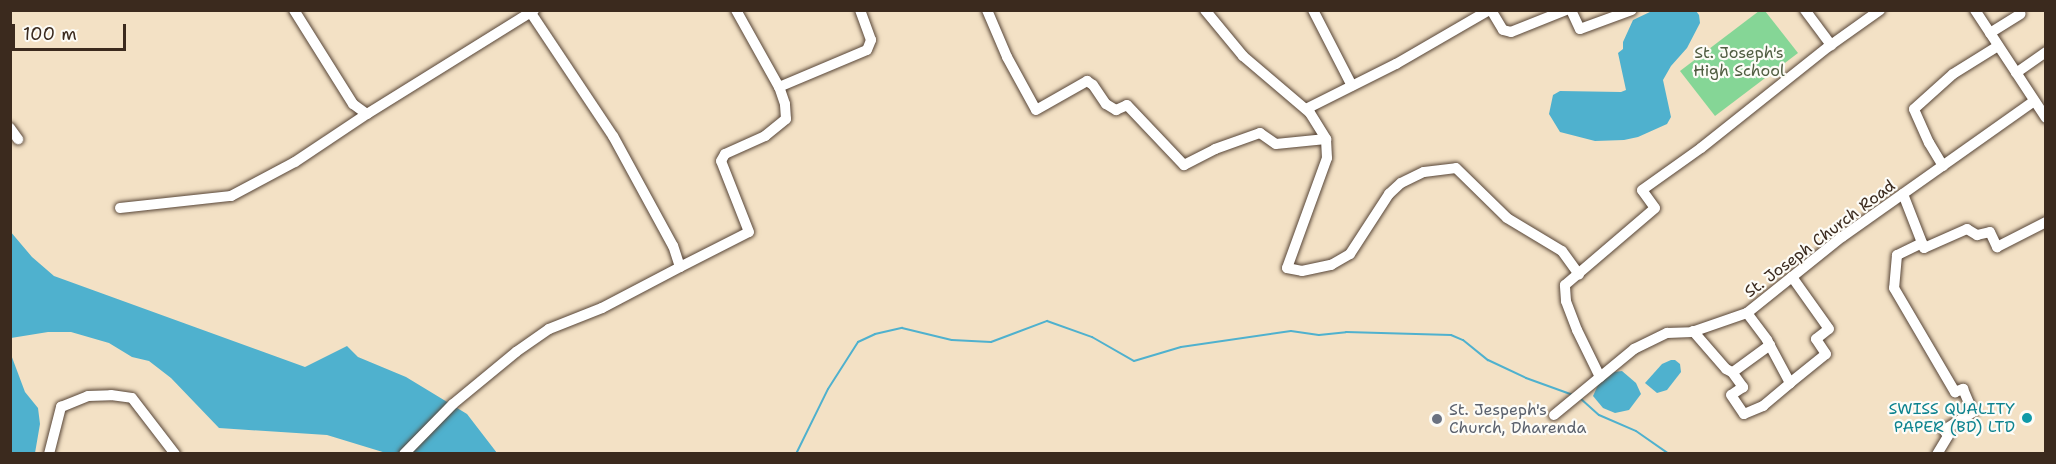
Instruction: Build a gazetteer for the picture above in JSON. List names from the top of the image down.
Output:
{
  "streets": {
    "street": ["St. Joseph Church Road"]
  },
  "parks": ["St. Joseph's High School"],
  "places": ["SWISS QUALITY PAPER (BD) LTD", "St. Jespeph's Church, Dharenda"],
  "scale_bar": "100 m"
}
